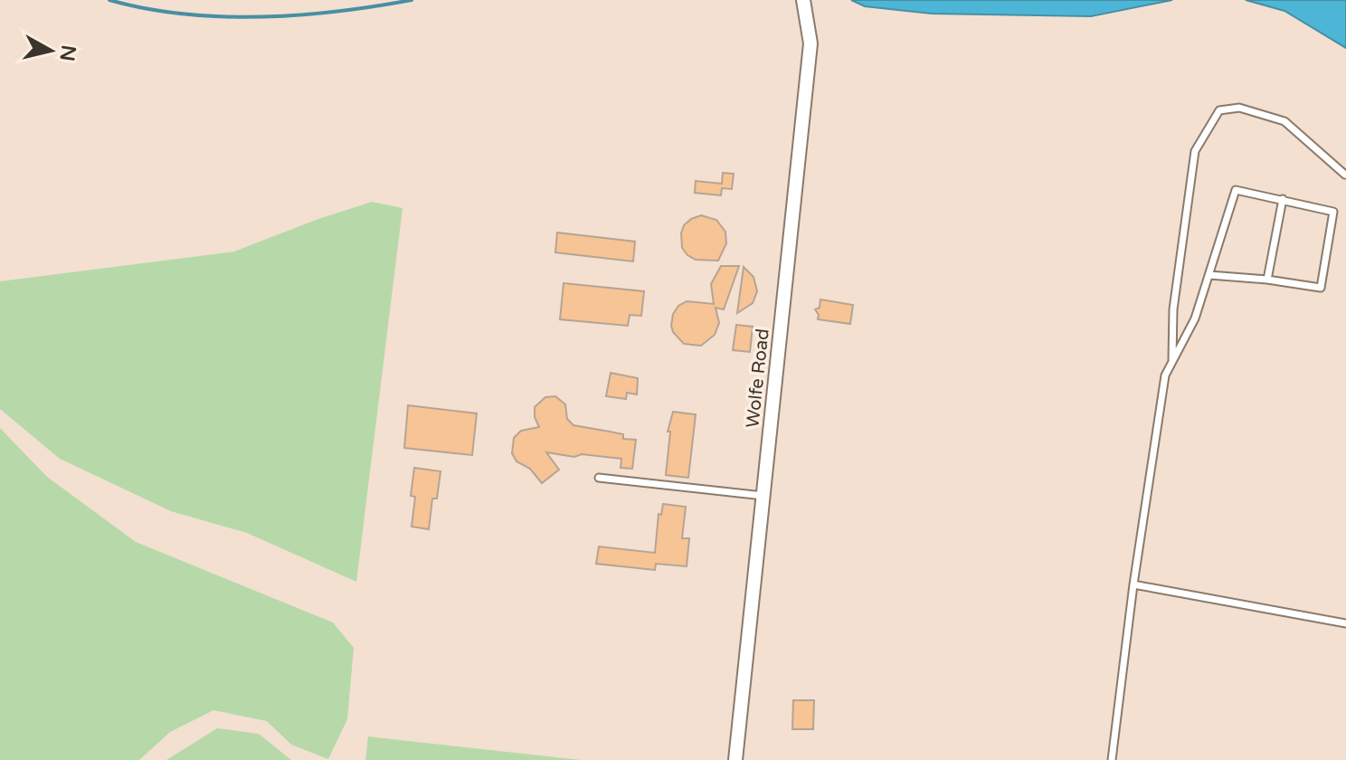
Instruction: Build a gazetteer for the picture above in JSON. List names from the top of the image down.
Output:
{
  "streets": {
    "street": ["Wolfe Road"]
  },
  "north": "right"
}
